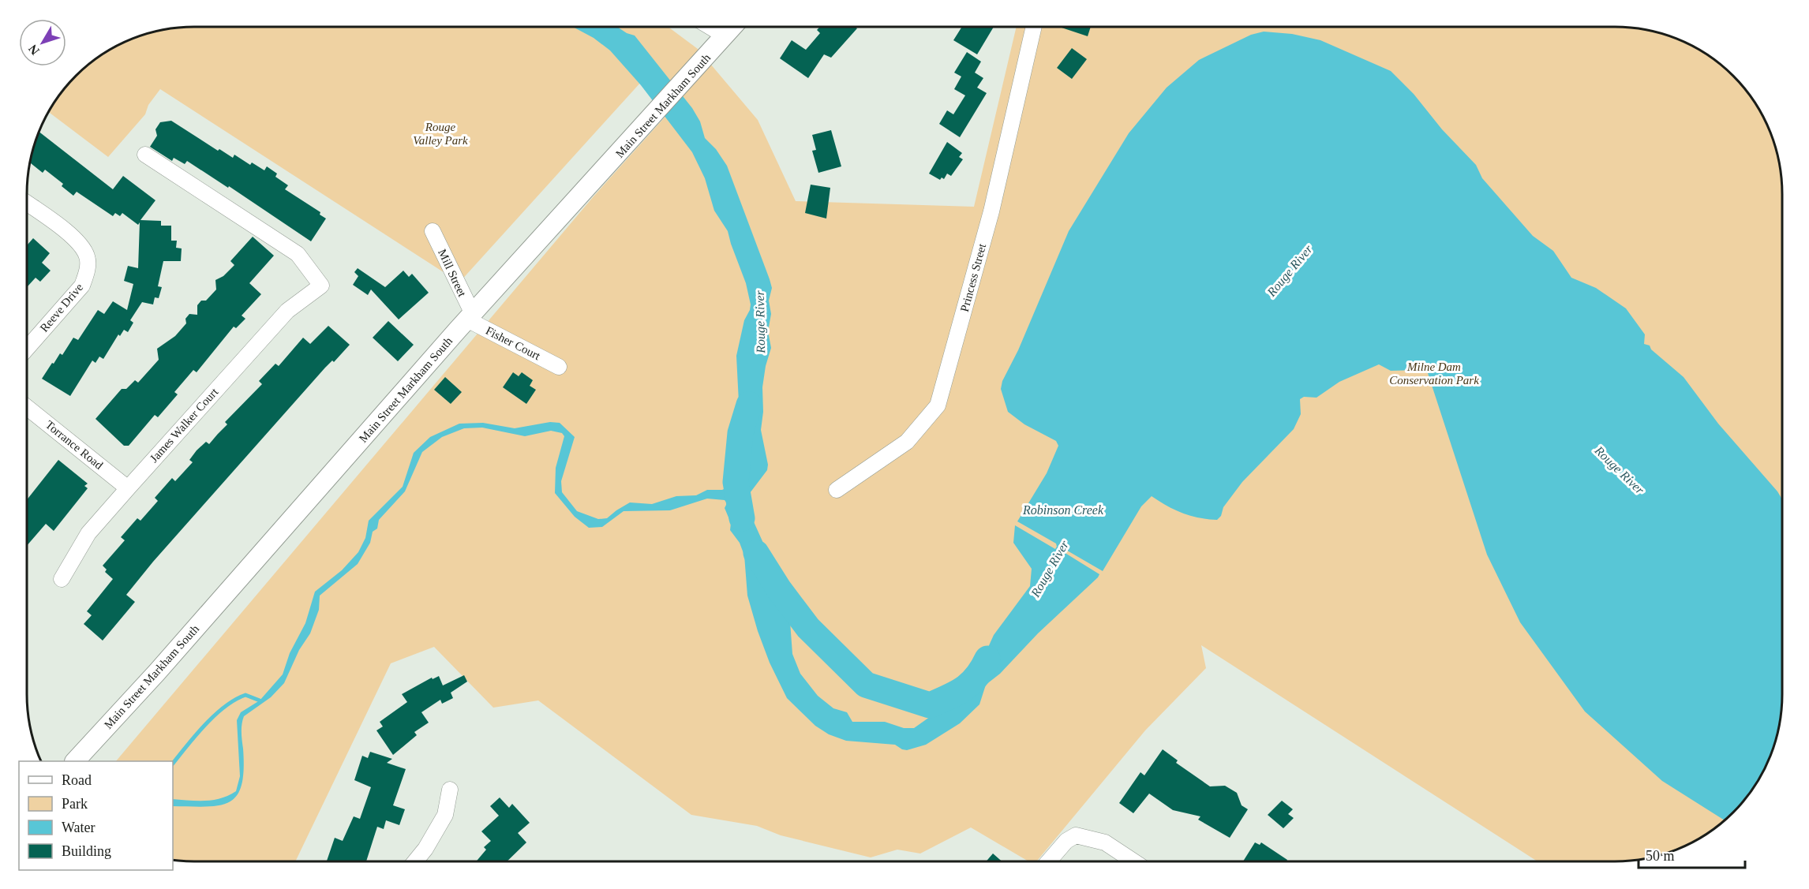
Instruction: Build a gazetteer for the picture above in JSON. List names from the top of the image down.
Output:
{
  "streets": {
    "main road": ["Main Street Markham South"],
    "street": [
      "Mill Street",
      "Princess Street",
      "Reeve Drive",
      "Fisher Court",
      "James Walker Court",
      "Torrance Road"
    ]
  },
  "crossings": [
    ["Main Street Markham South", "Mill Street"],
    ["Main Street Markham South", "Fisher Court"],
    ["Mill Street", "Fisher Court"],
    ["James Walker Court", "Torrance Road"]
  ],
  "water": ["Rouge River", "Robinson Creek"],
  "parks": ["Rouge Valley Park", "Milne Dam Conservation Park"],
  "legend": [
    "Road",
    "Park",
    "Water",
    "Building"
  ],
  "scale_bar": "50 m",
  "north": "bottom left"
}
